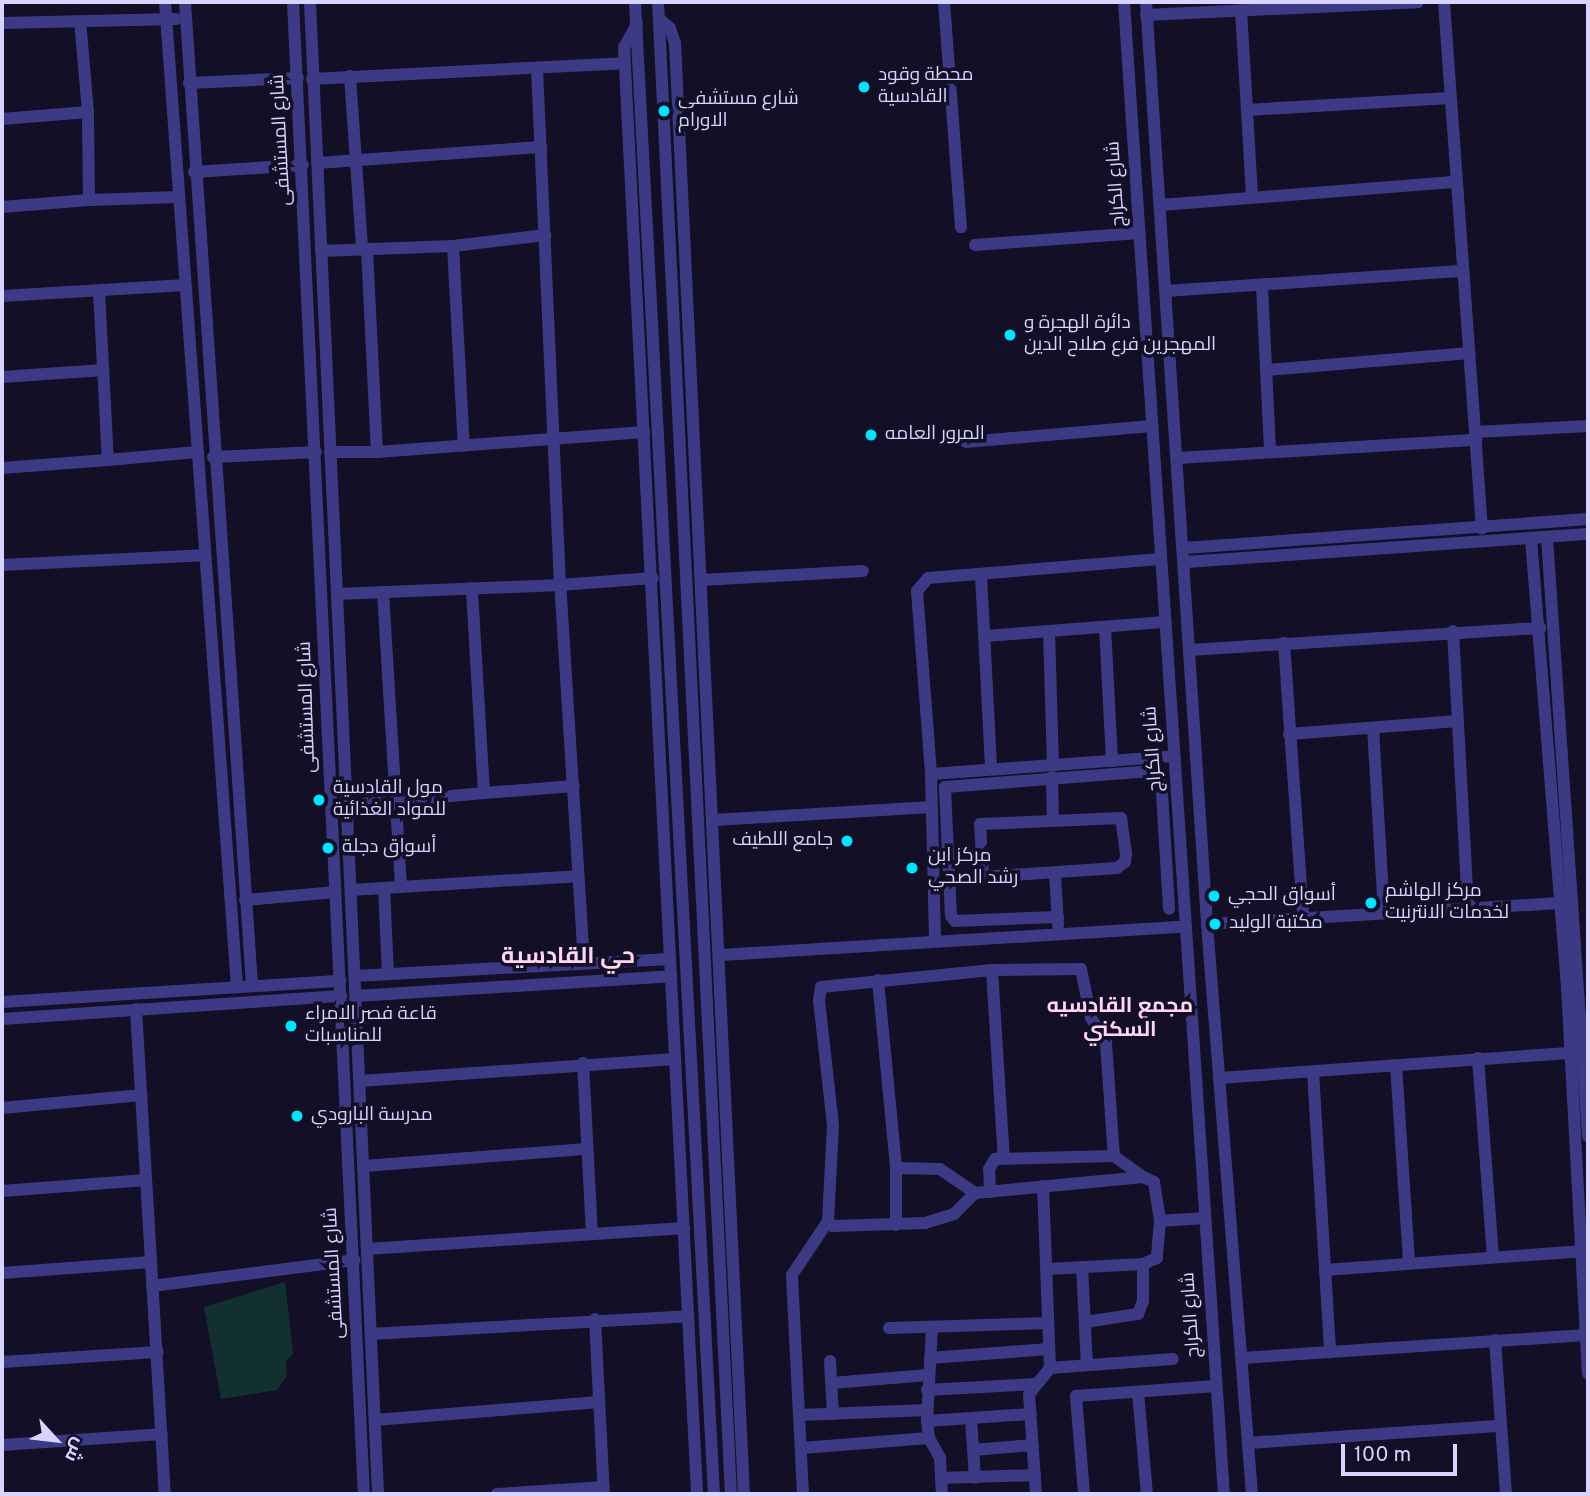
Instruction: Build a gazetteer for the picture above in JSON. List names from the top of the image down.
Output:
{
  "streets": {
    "street": ["شارع المستشفى", "شارع الكراج"]
  },
  "districts": ["حي القادسية", "مجمع القادسيه السكني"],
  "places": [
    "محطة وقود القادسية",
    "شارع مستشفى الاورام",
    "دائرة الهجرة و المهجرين فرع صلاح الدين",
    "المرور العامه",
    "مول القادسية للمواد الغذائية",
    "جامع اللطیف",
    "أسواق دجلة",
    "مركز ابن رشد الصحي",
    "أسواق الحجي",
    "مركز الهاشم لخدمات الانترنيت",
    "مكتبة الوليد",
    "قاعة فصر الامراء للمناسبات",
    "مدرسة البارودي"
  ],
  "scale_bar": "100 m",
  "north": "bottom right"
}
